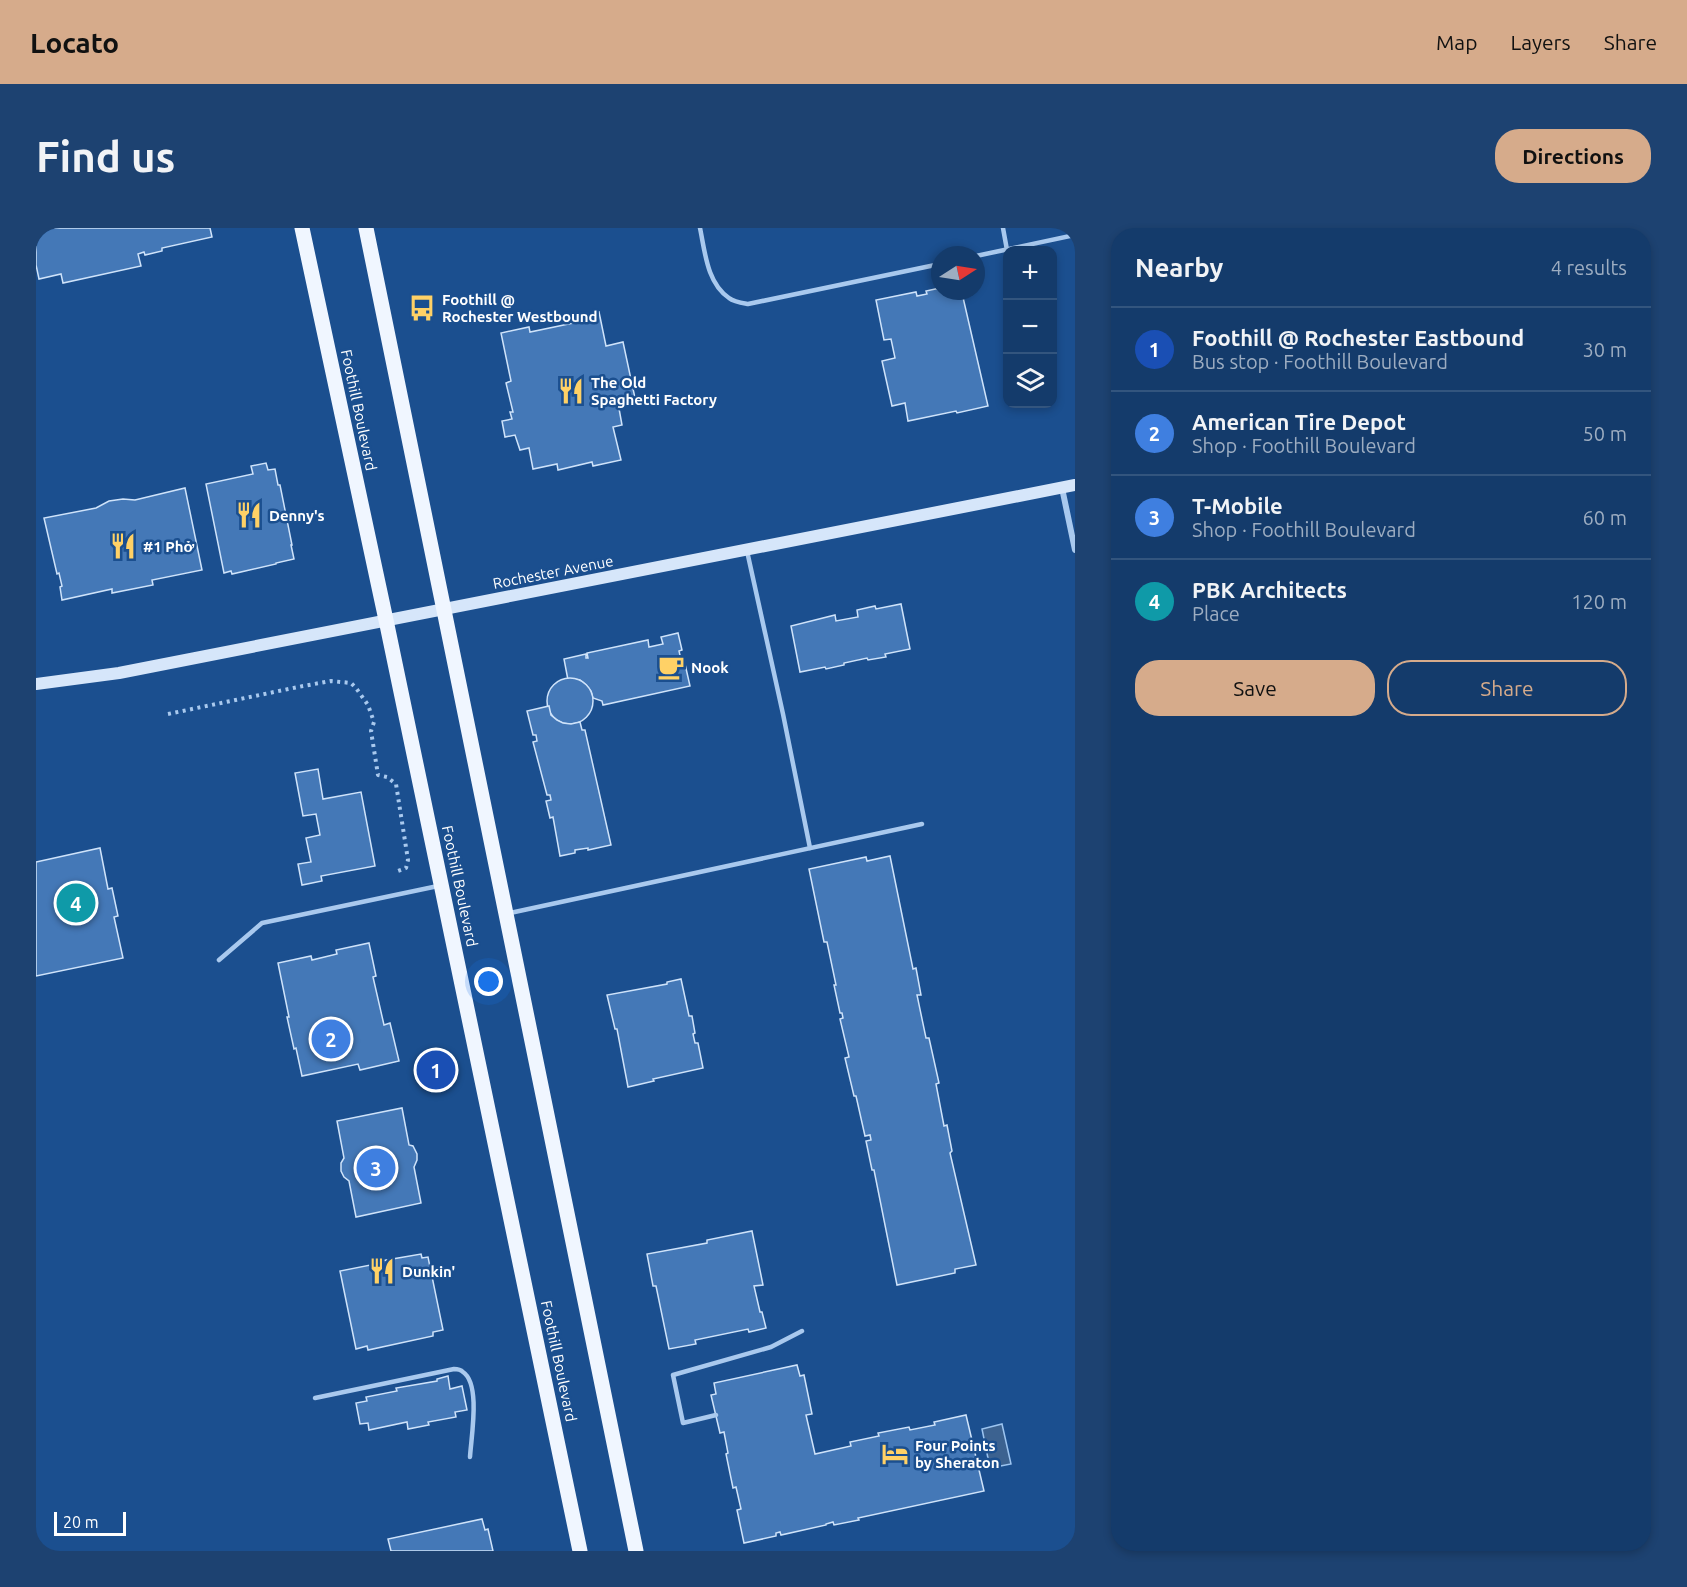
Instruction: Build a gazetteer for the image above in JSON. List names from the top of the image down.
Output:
{
  "streets": {
    "main road": ["Foothill Boulevard", "Rochester Avenue"]
  },
  "crossings": [
    ["Foothill Boulevard", "Rochester Avenue"]
  ],
  "places": {
    "bus stop": ["Foothill @ Rochester Westbound"],
    "restaurant": [
      "The Old Spaghetti Factory",
      "Denny's",
      "#1 Phở",
      "Dunkin'"
    ],
    "cafe": ["Nook"],
    "hotel": ["Four Points by Sheraton"]
  },
  "scale_bar": "20 m",
  "north": "right",
  "page": {
    "header": "Locato",
    "nav": ["Map", "Layers", "Share"],
    "buttons": [
      "Directions",
      ["Save", "Share"]
    ],
    "title": "Find us",
    "heading": ["Nearby", "4 results"],
    "map_buttons": ["+", "−"],
    "list": [
      {
        "mark": "1",
        "name": "Foothill @ Rochester Eastbound",
        "note": "Bus stop · Foothill Boulevard",
        "value": "30 m"
      },
      {
        "mark": "2",
        "name": "American Tire Depot",
        "note": "Shop · Foothill Boulevard",
        "value": "50 m"
      },
      {
        "mark": "3",
        "name": "T-Mobile",
        "note": "Shop · Foothill Boulevard",
        "value": "60 m"
      },
      {
        "mark": "4",
        "name": "PBK Architects",
        "note": "Place",
        "value": "120 m"
      }
    ],
    "pins": [
      "4",
      "2",
      "1",
      "3"
    ],
    "scale": "20 m"
  }
}
